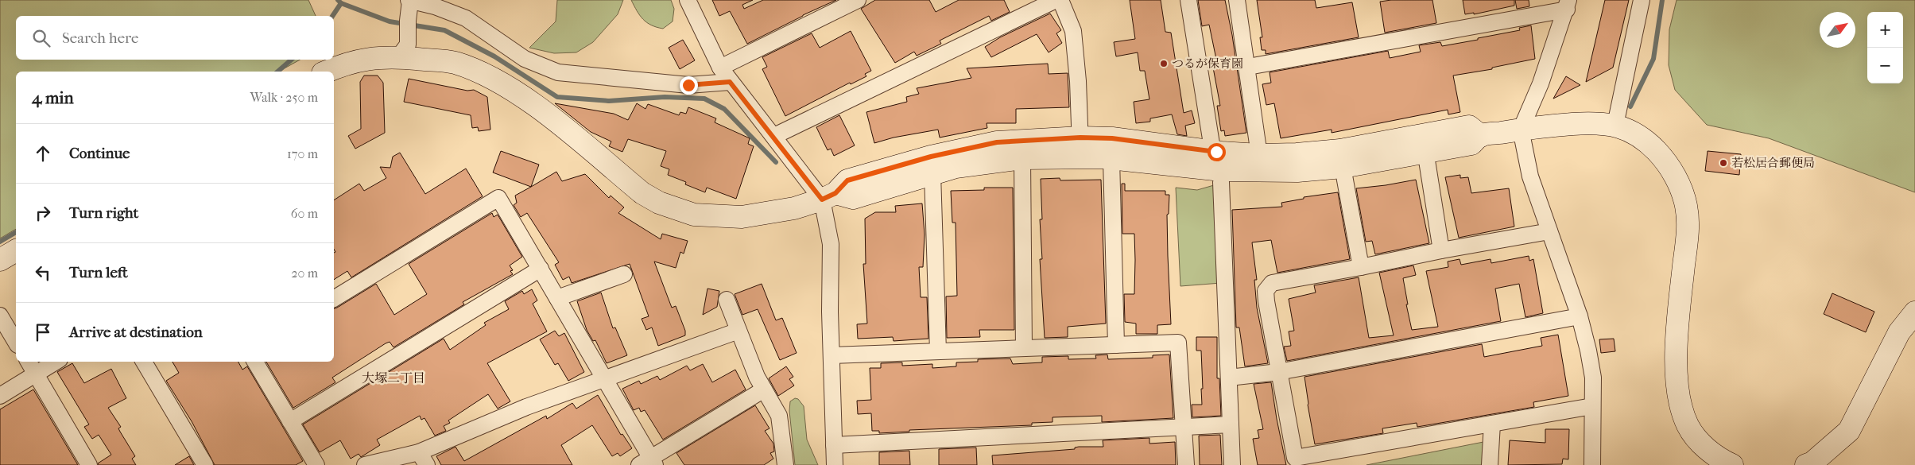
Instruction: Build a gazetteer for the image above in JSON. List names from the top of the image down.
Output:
{
  "districts": ["大塚二丁目"],
  "places": ["つるが保育園", "若松居合郵便局"],
  "north": "top right",
  "page": {
    "map_buttons": ["+", "−"],
    "search": "Search here",
    "heading": ["4 min", "Walk · 250 m"],
    "list": [
      ["Continue", "170 m"],
      ["Turn right", "60 m"],
      ["Turn left", "20 m"],
      "Arrive at destination"
    ]
  }
}
